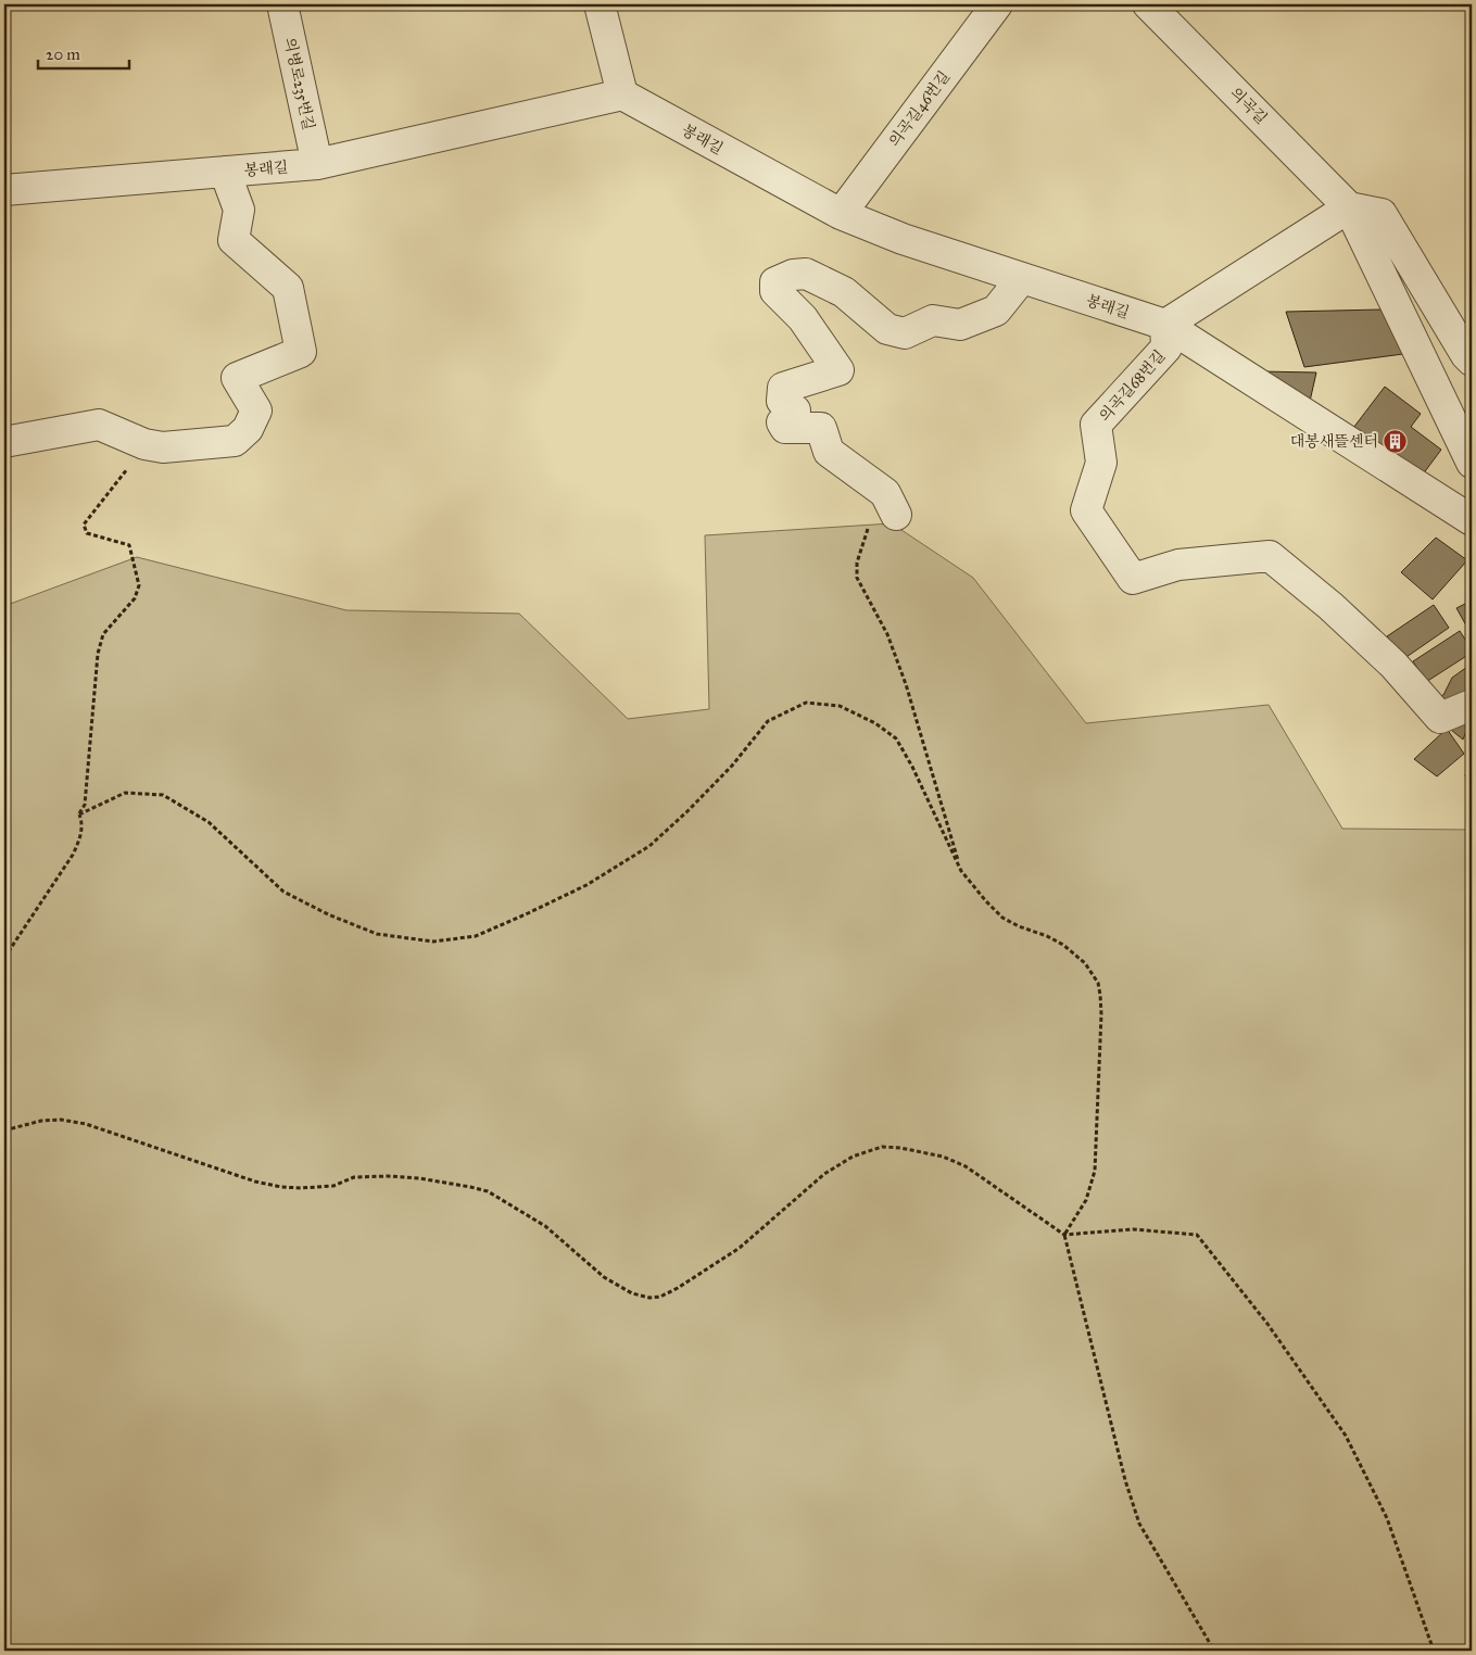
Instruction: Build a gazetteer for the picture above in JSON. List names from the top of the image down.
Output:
{
  "streets": {
    "street": [
      "의병로235번길",
      "의곡길",
      "의곡길46번길",
      "봉래길",
      "의곡길68번길"
    ]
  },
  "crossings": [
    ["의병로235번길", "봉래길"],
    ["의곡길46번길", "봉래길"],
    ["봉래길", "의곡길68번길"]
  ],
  "places": {
    "building": ["대봉새뜰센터"]
  },
  "scale_bar": "20 m"
}
